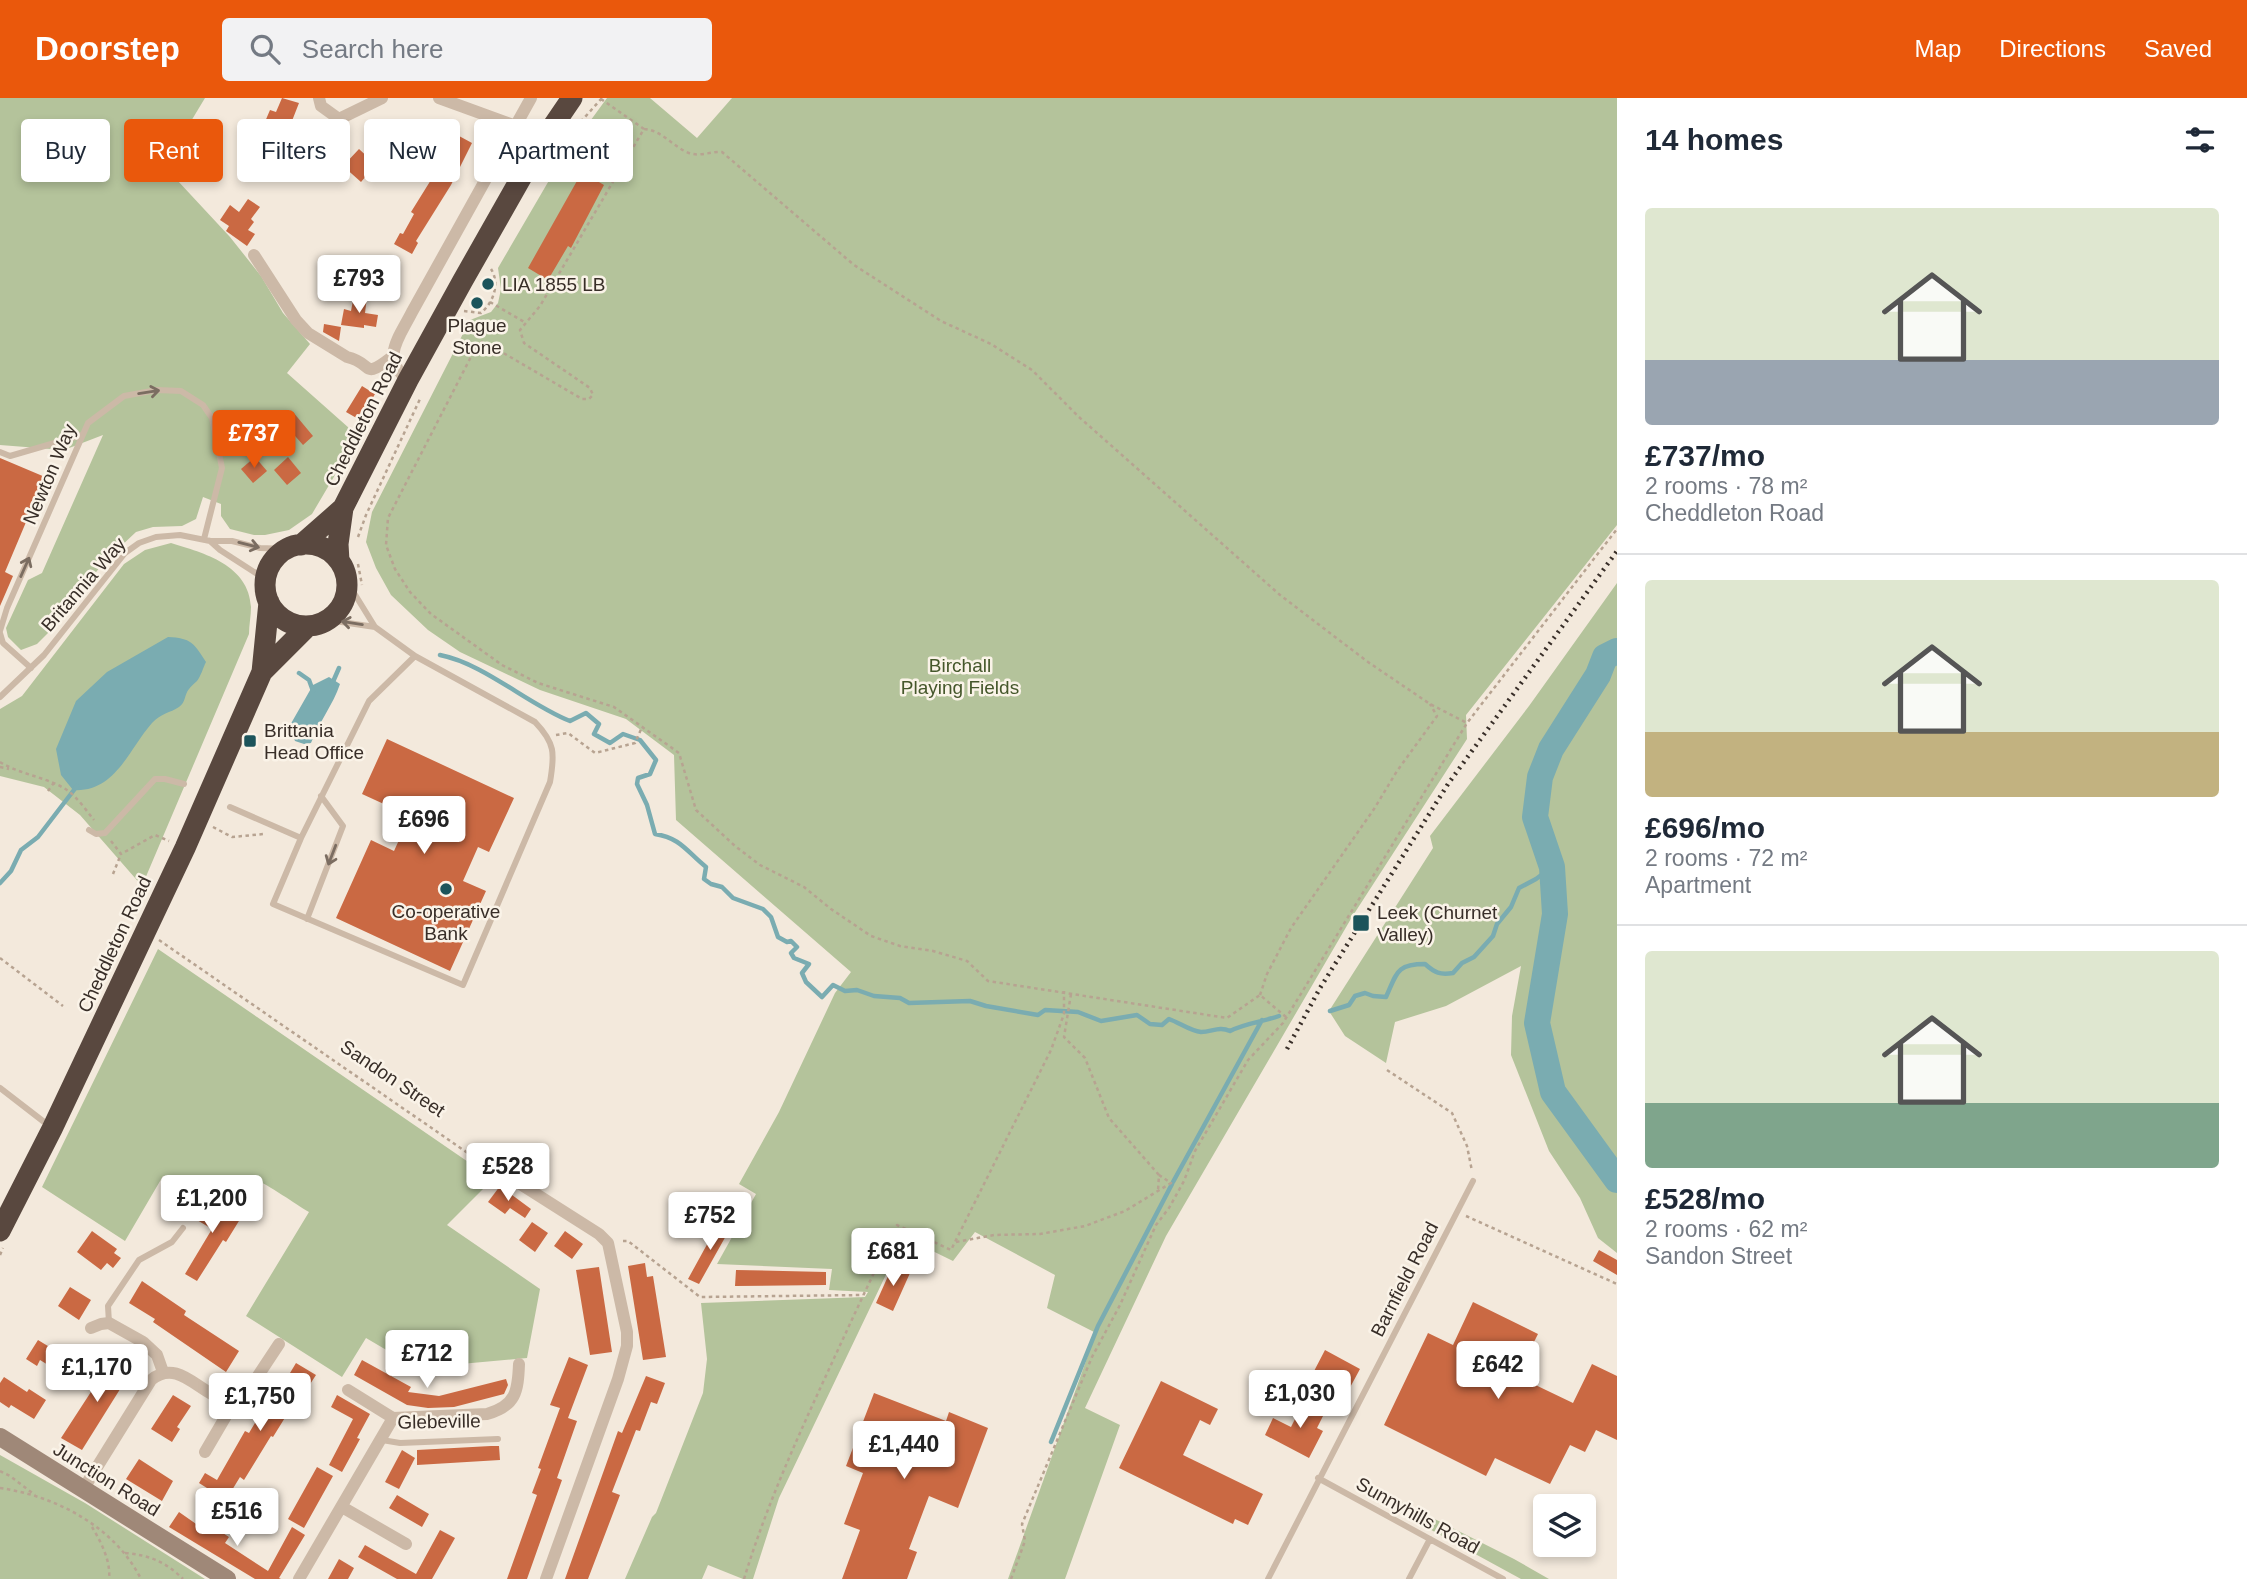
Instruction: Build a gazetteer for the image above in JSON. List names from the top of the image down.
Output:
{
  "streets": {
    "highway": ["Cheddleton Road"],
    "street": ["Glebeville", "Junction Road"],
    "lane": [
      "Newton Way",
      "Britannia Way",
      "Barnfield Road",
      "Sunnyhills Road"
    ],
    "path": ["Sandon Street"]
  },
  "crossings": [
    ["Cheddleton Road", "Britannia Way"],
    ["Cheddleton Road", "Sandon Street"],
    ["Newton Way", "Britannia Way"],
    ["Barnfield Road", "Sunnyhills Road"]
  ],
  "parks": ["Birchall Playing Fields"],
  "places": {
    "other": ["LIA 1855 LB", "Plague Stone", "Co-operative Bank"],
    "transit": ["Brittania Head Office", "Leek (Churnet Valley)"]
  },
  "page": {
    "header": "Doorstep",
    "search": "Search here",
    "nav": ["Map", "Directions", "Saved"],
    "heading": "14 homes",
    "chip": [
      "Buy",
      "Rent",
      "Filters",
      "New",
      "Apartment"
    ],
    "list": [
      {
        "name": "£737/mo",
        "note": "2 rooms · 78 m² · Cheddleton Road"
      },
      {
        "name": "£696/mo",
        "note": "2 rooms · 72 m² · Apartment"
      },
      {
        "name": "£528/mo",
        "note": "2 rooms · 62 m² · Sandon Street"
      }
    ],
    "price": [
      "£793",
      "£737",
      "£696",
      "£528",
      "£1,200",
      "£752",
      "£681",
      "£712",
      "£642",
      "£1,170",
      "£1,030",
      "£1,750",
      "£1,440",
      "£516"
    ]
  }
}
